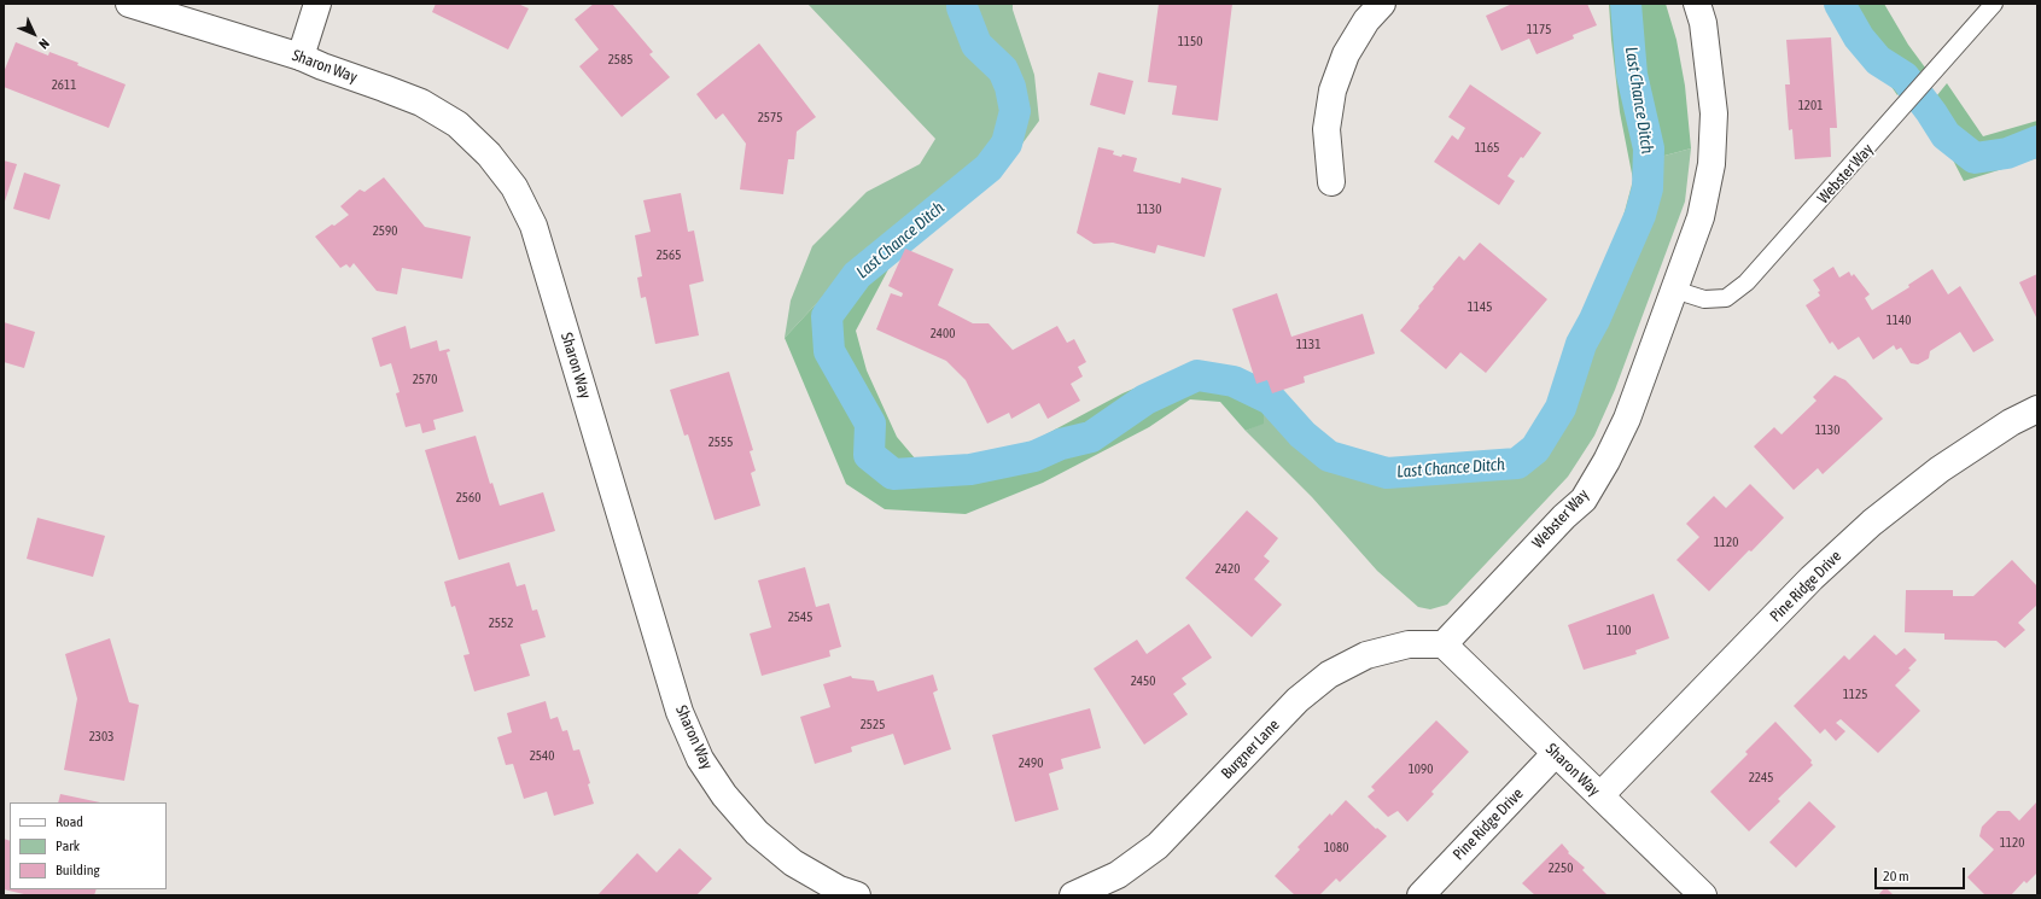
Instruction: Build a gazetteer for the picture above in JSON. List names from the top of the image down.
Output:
{
  "streets": {
    "street": [
      "Sharon Way",
      "Webster Way",
      "Pine Ridge Drive",
      "Burgner Lane"
    ]
  },
  "crossings": [
    ["Sharon Way", "Webster Way"],
    ["Sharon Way", "Pine Ridge Drive"],
    ["Sharon Way", "Burgner Lane"],
    ["Webster Way", "Burgner Lane"]
  ],
  "water": ["Last Chance Ditch"],
  "house_numbers": [
    "1175",
    "1150",
    "2585",
    "2611",
    "1201",
    "2575",
    "1165",
    "1130",
    "2590",
    "2565",
    "1145",
    "1140",
    "2400",
    "1131",
    "2570",
    "1130",
    "2555",
    "2560",
    "1120",
    "2420",
    "2545",
    "2552",
    "1100",
    "2450",
    "1125",
    "2525",
    "2303",
    "2540",
    "2490",
    "1090",
    "2245",
    "1120",
    "1080",
    "2250"
  ],
  "legend": ["Road", "Park", "Building"],
  "scale_bar": "20 m",
  "north": "bottom right"
}
